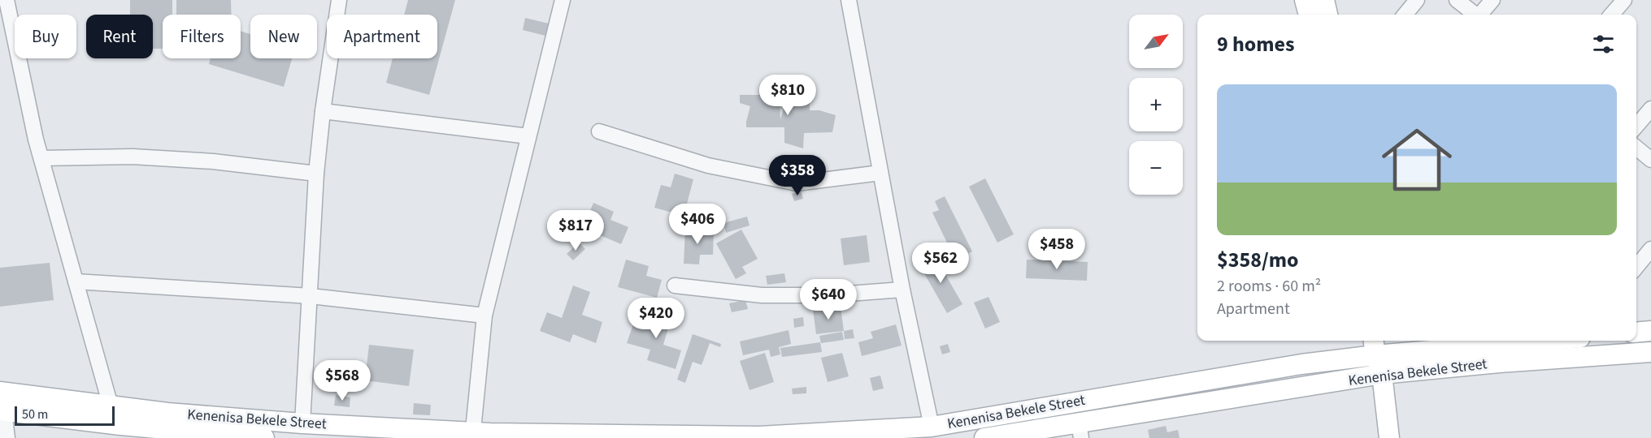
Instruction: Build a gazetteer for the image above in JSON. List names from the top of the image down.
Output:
{
  "streets": {
    "main road": ["Kenenisa Bekele Street"]
  },
  "scale_bar": "50 m",
  "north": "top right",
  "page": {
    "map_buttons": ["+", "−"],
    "chip": [
      "Buy",
      "Rent",
      "Filters",
      "New",
      "Apartment"
    ],
    "heading": "9 homes",
    "list": [
      {
        "name": "$358/mo",
        "note": "2 rooms · 60 m² · Apartment"
      }
    ],
    "price": [
      "$810",
      "$358",
      "$406",
      "$817",
      "$458",
      "$562",
      "$640",
      "$420",
      "$568"
    ],
    "scale": "50 m"
  }
}
